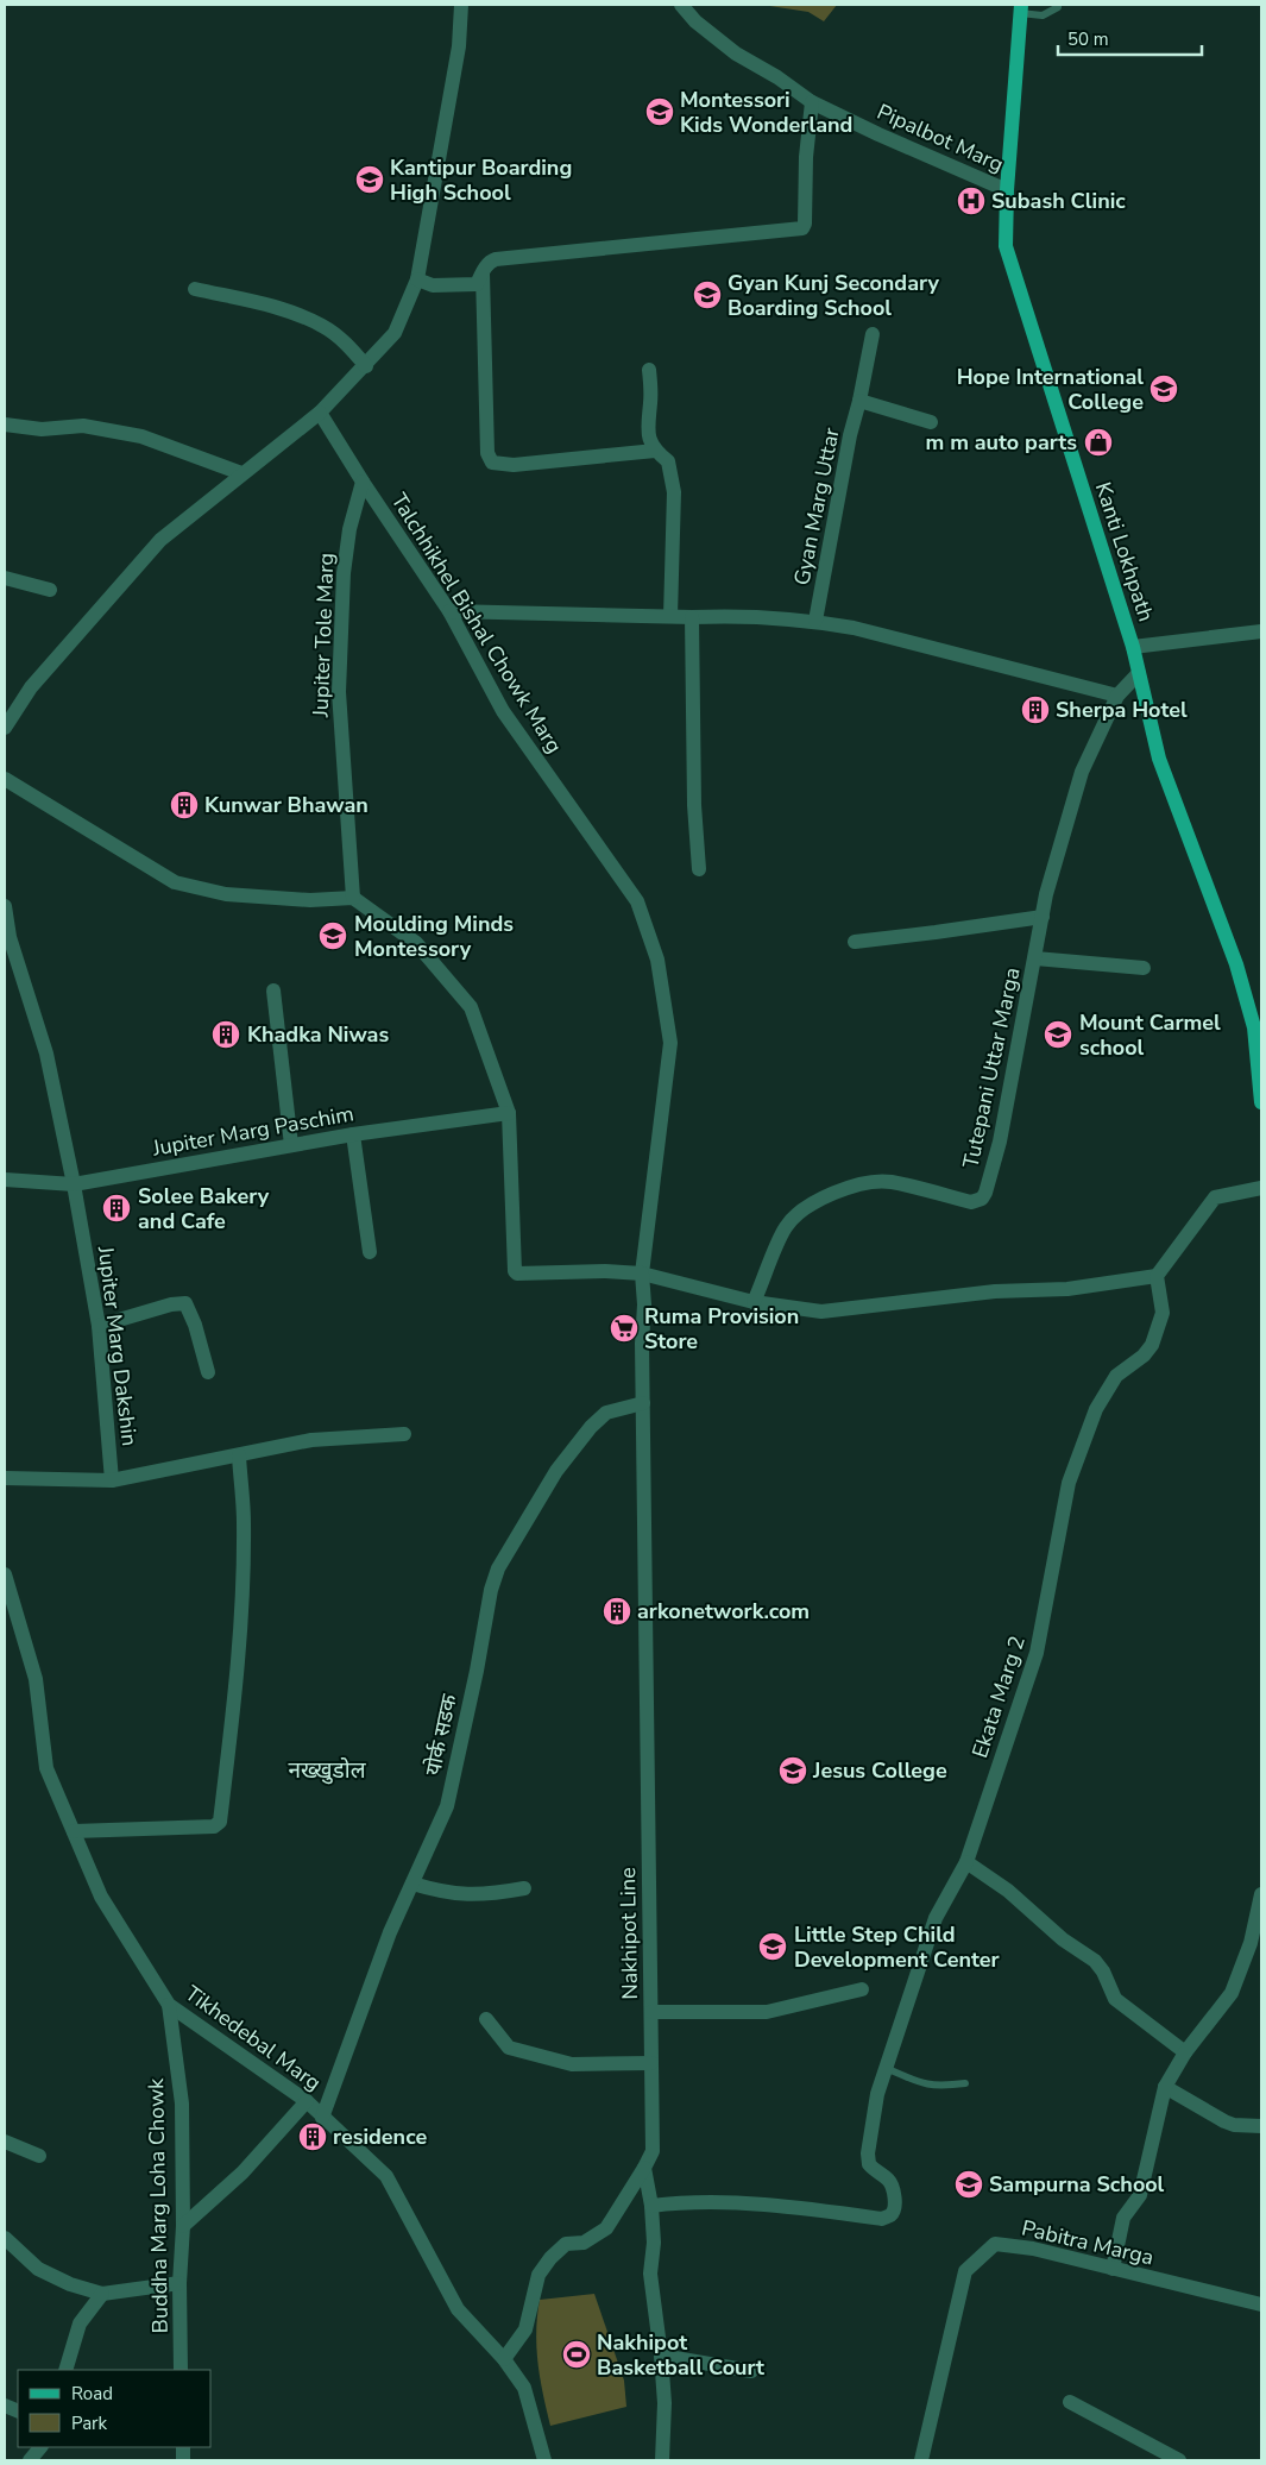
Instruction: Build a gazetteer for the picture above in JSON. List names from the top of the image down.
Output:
{
  "streets": {
    "main road": ["Kanti Lokhpath"],
    "street": [
      "Pipalbot Marg",
      "Gyan Marg Uttar",
      "Talchhikhel Bishal Chowk Marg",
      "Jupiter Tole Marg",
      "Tutepani Uttar Marga",
      "Jupiter Marg Paschim",
      "Jupiter Marg Dakshin",
      "Ekata Marg 2",
      "योर्क सडक",
      "Nakhipot Line",
      "Tikhedebal Marg",
      "Buddha Marg Loha Chowk",
      "Pabitra Marga"
    ]
  },
  "crossings": [
    ["Pipalbot Marg", "Kanti Lokhpath"],
    ["Kanti Lokhpath", "Tutepani Uttar Marga"],
    ["Talchhikhel Bishal Chowk Marg", "Jupiter Tole Marg"],
    ["Talchhikhel Bishal Chowk Marg", "योर्क सडक"],
    ["Talchhikhel Bishal Chowk Marg", "Nakhipot Line"],
    ["Jupiter Marg Paschim", "Jupiter Marg Dakshin"],
    ["Ekata Marg 2", "Nakhipot Line"],
    ["योर्क सडक", "Nakhipot Line"],
    ["योर्क सडक", "Tikhedebal Marg"],
    ["Tikhedebal Marg", "Buddha Marg Loha Chowk"]
  ],
  "districts": ["नख्खुडोल"],
  "places": {
    "school or university": [
      "Montessori Kids Wonderland",
      "Kantipur Boarding High School",
      "Gyan Kunj Secondary Boarding School",
      "Hope International College",
      "Moulding Minds Montessory",
      "Mount Carmel school",
      "Jesus College",
      "Little Step Child Development Center",
      "Sampurna School"
    ],
    "hospital": ["Subash Clinic"],
    "shop": ["m m auto parts"],
    "building": [
      "Sherpa Hotel",
      "Kunwar Bhawan",
      "Khadka Niwas",
      "Solee Bakery and Cafe",
      "arkonetwork.com",
      "residence"
    ],
    "supermarket": ["Ruma Provision Store"],
    "sports": ["Nakhipot Basketball Court"]
  },
  "legend": ["Road", "Park"],
  "scale_bar": "50 m"
}
